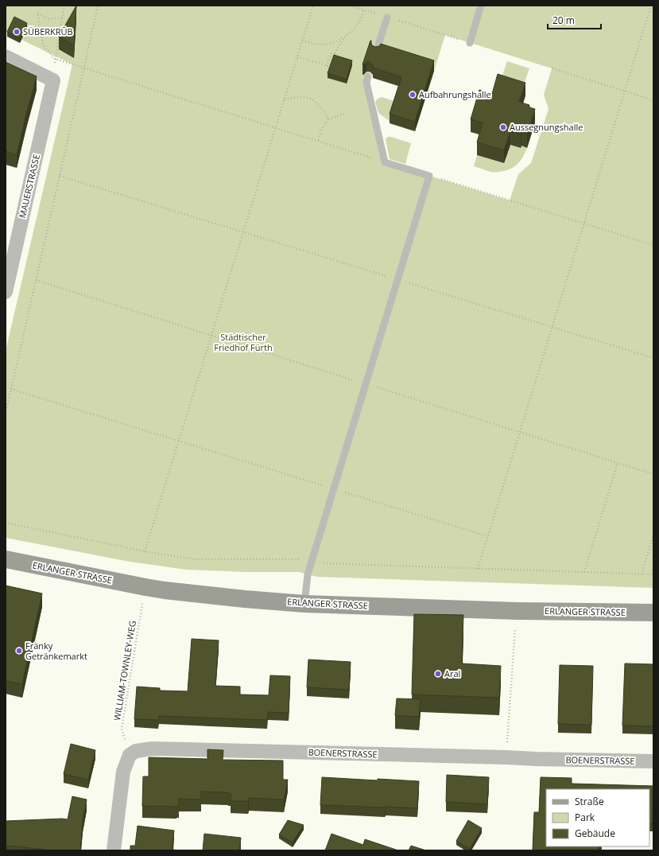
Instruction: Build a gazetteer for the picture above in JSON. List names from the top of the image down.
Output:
{
  "streets": {
    "main road": ["ERLANGER STRASSE"],
    "street": ["MAUERSTRASSE", "BOENERSTRASSE"],
    "path": ["WILLIAM-TOWNLEY-WEG"]
  },
  "crossings": [
    ["ERLANGER STRASSE", "WILLIAM-TOWNLEY-WEG"],
    ["WILLIAM-TOWNLEY-WEG", "BOENERSTRASSE"]
  ],
  "parks": ["Städtischer Friedhof Fürth"],
  "places": [
    "SÜBERKRÜB",
    "Aufbahrungshalle",
    "Aussegnungshalle",
    "Fränky Getränkemarkt",
    "Aral"
  ],
  "legend": ["Straße", "Park", "Gebäude"],
  "scale_bar": "20 m"
}
